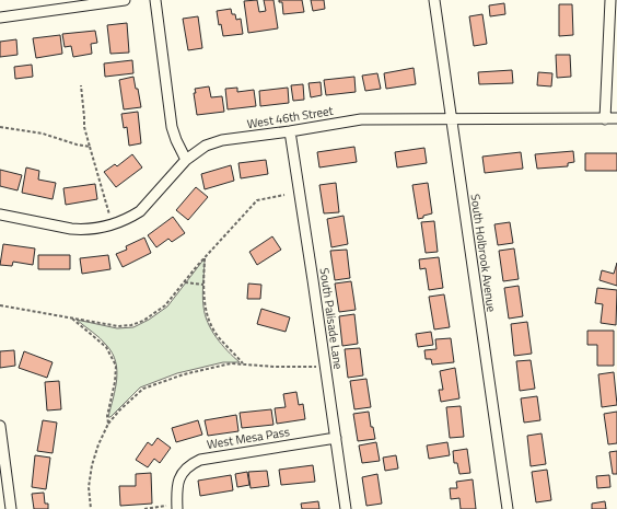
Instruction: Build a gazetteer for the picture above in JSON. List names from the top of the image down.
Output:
{
  "streets": {
    "street": [
      "West 46th Street",
      "South Holbrook Avenue",
      "South Palisade Lane",
      "West Mesa Pass"
    ]
  },
  "crossings": [
    ["West 46th Street", "South Holbrook Avenue"],
    ["West 46th Street", "South Palisade Lane"],
    ["South Palisade Lane", "West Mesa Pass"]
  ]
}
